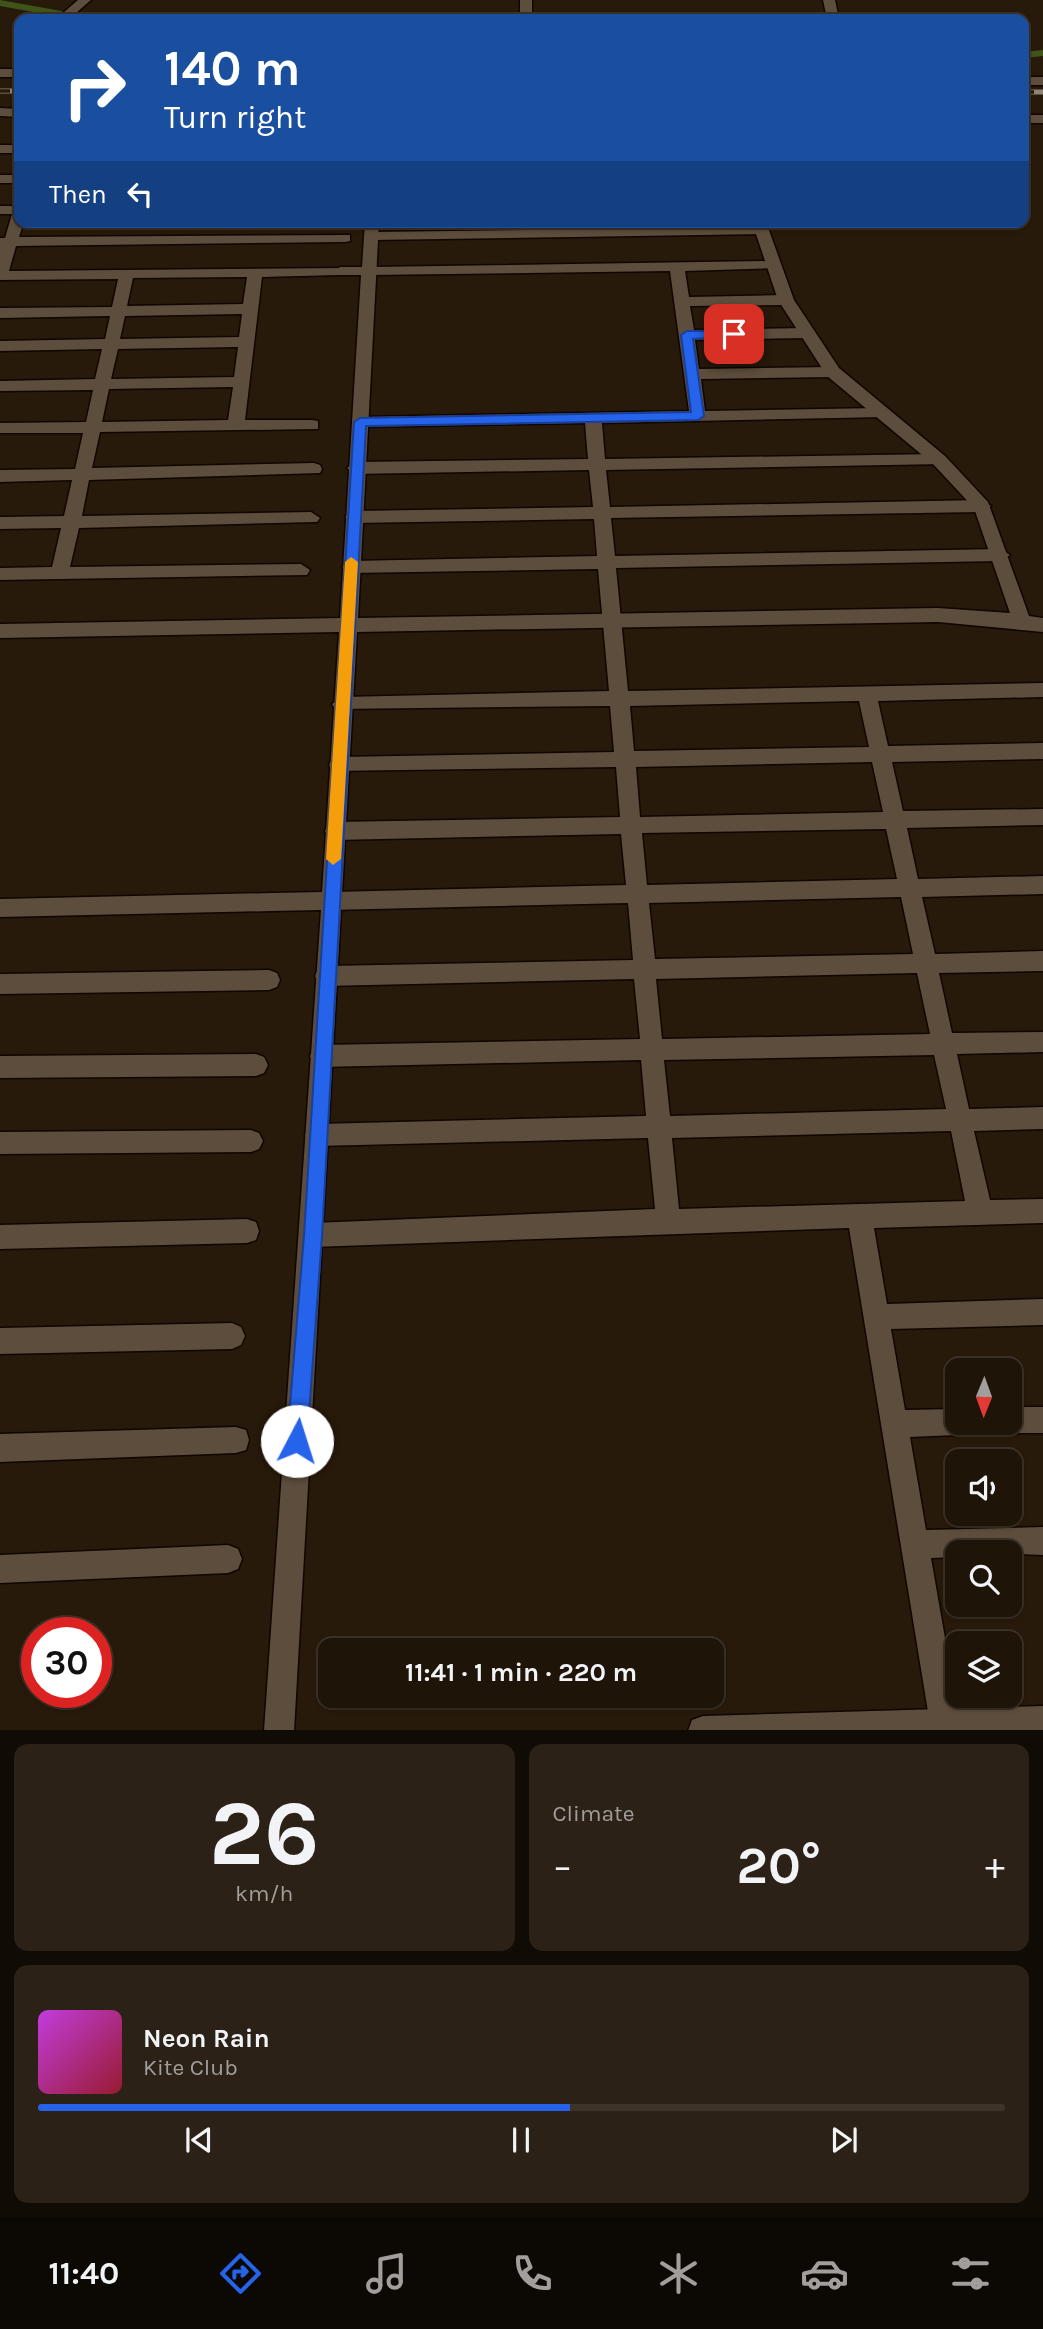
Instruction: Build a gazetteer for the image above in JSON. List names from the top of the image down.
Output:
{
  "north": "bottom",
  "page": {
    "turn": ["140 m", "Turn right"],
    "then": "Then",
    "limit": "30",
    "trip": "11:41 · 1 min · 220 m",
    "tile": [
      ["26", "km/h"],
      "Climate"
    ],
    "heat": ["−", "20°", "+"],
    "song": ["Neon Rain", "Kite Club"],
    "tabs": "11:40"
  }
}
